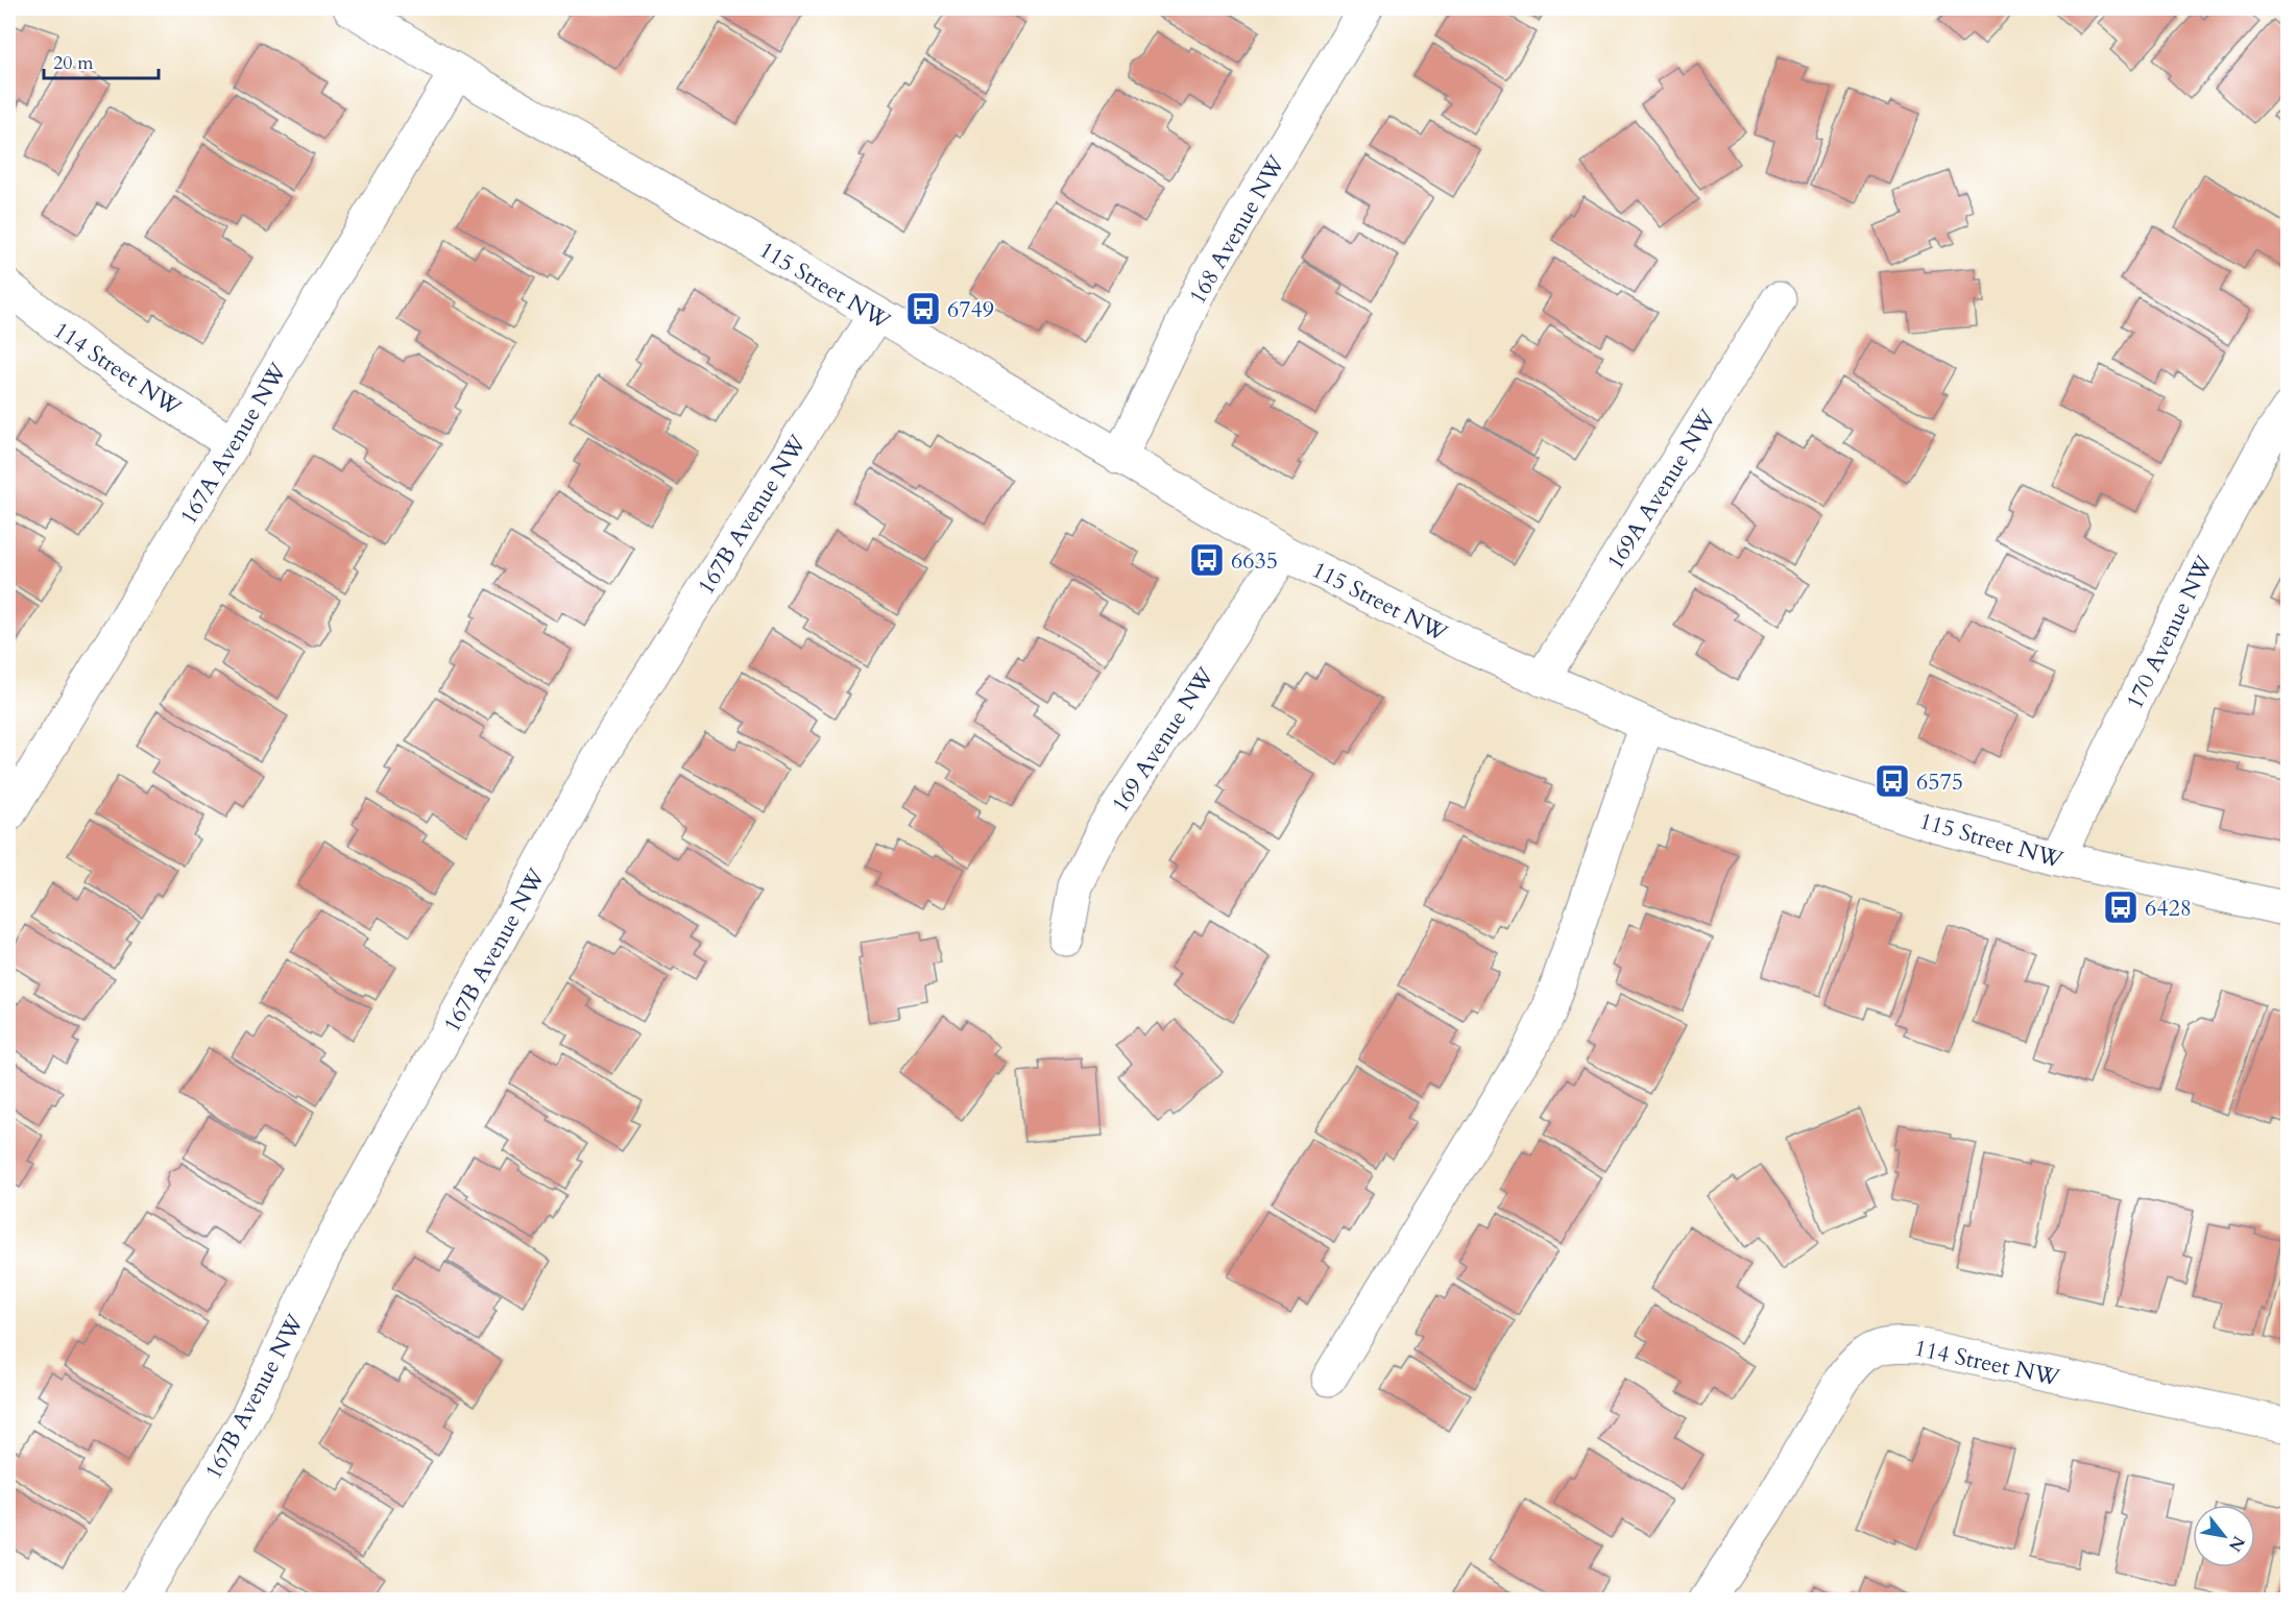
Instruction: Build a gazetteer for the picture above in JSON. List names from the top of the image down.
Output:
{
  "streets": {
    "street": [
      "168 Avenue NW",
      "115 Street NW",
      "114 Street NW",
      "167A Avenue NW",
      "169A Avenue NW",
      "167B Avenue NW",
      "170 Avenue NW",
      "169 Avenue NW"
    ]
  },
  "crossings": [
    ["168 Avenue NW", "115 Street NW"],
    ["115 Street NW", "167A Avenue NW"],
    ["115 Street NW", "169A Avenue NW"],
    ["115 Street NW", "167B Avenue NW"],
    ["115 Street NW", "170 Avenue NW"],
    ["115 Street NW", "169 Avenue NW"],
    ["114 Street NW", "167A Avenue NW"]
  ],
  "places": {
    "bus stop": [
      "6749",
      "6635",
      "6575",
      "6428"
    ]
  },
  "scale_bar": "20 m",
  "north": "bottom right"
}
